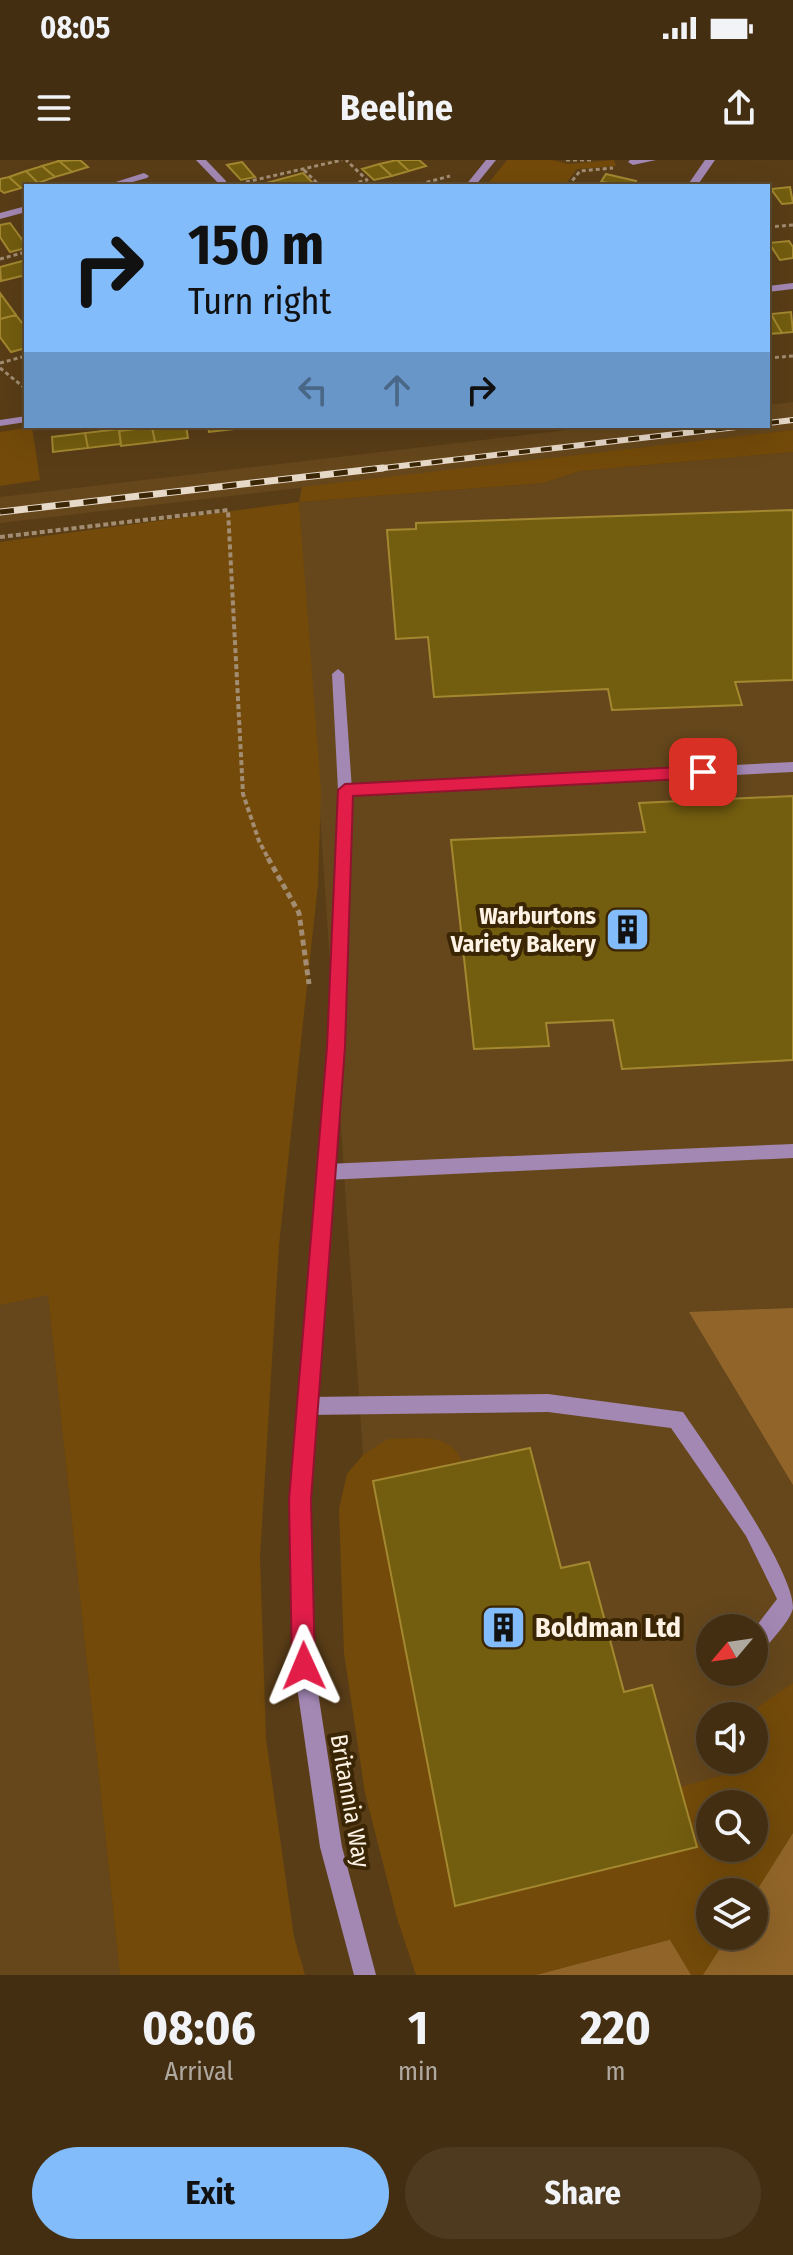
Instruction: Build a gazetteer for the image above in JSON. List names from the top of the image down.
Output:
{
  "streets": {
    "street": ["Britannia Way"]
  },
  "places": {
    "building": ["Warburtons Variety Bakery", "Boldman Ltd"]
  },
  "north": "bottom left",
  "page": {
    "status": "08:05",
    "header": "Beeline",
    "turn": ["150 m", "Turn right"],
    "eta": [
      "08:06",
      "Arrival",
      "1",
      "min",
      "220",
      "m"
    ],
    "buttons": ["Exit", "Share"]
  }
}
